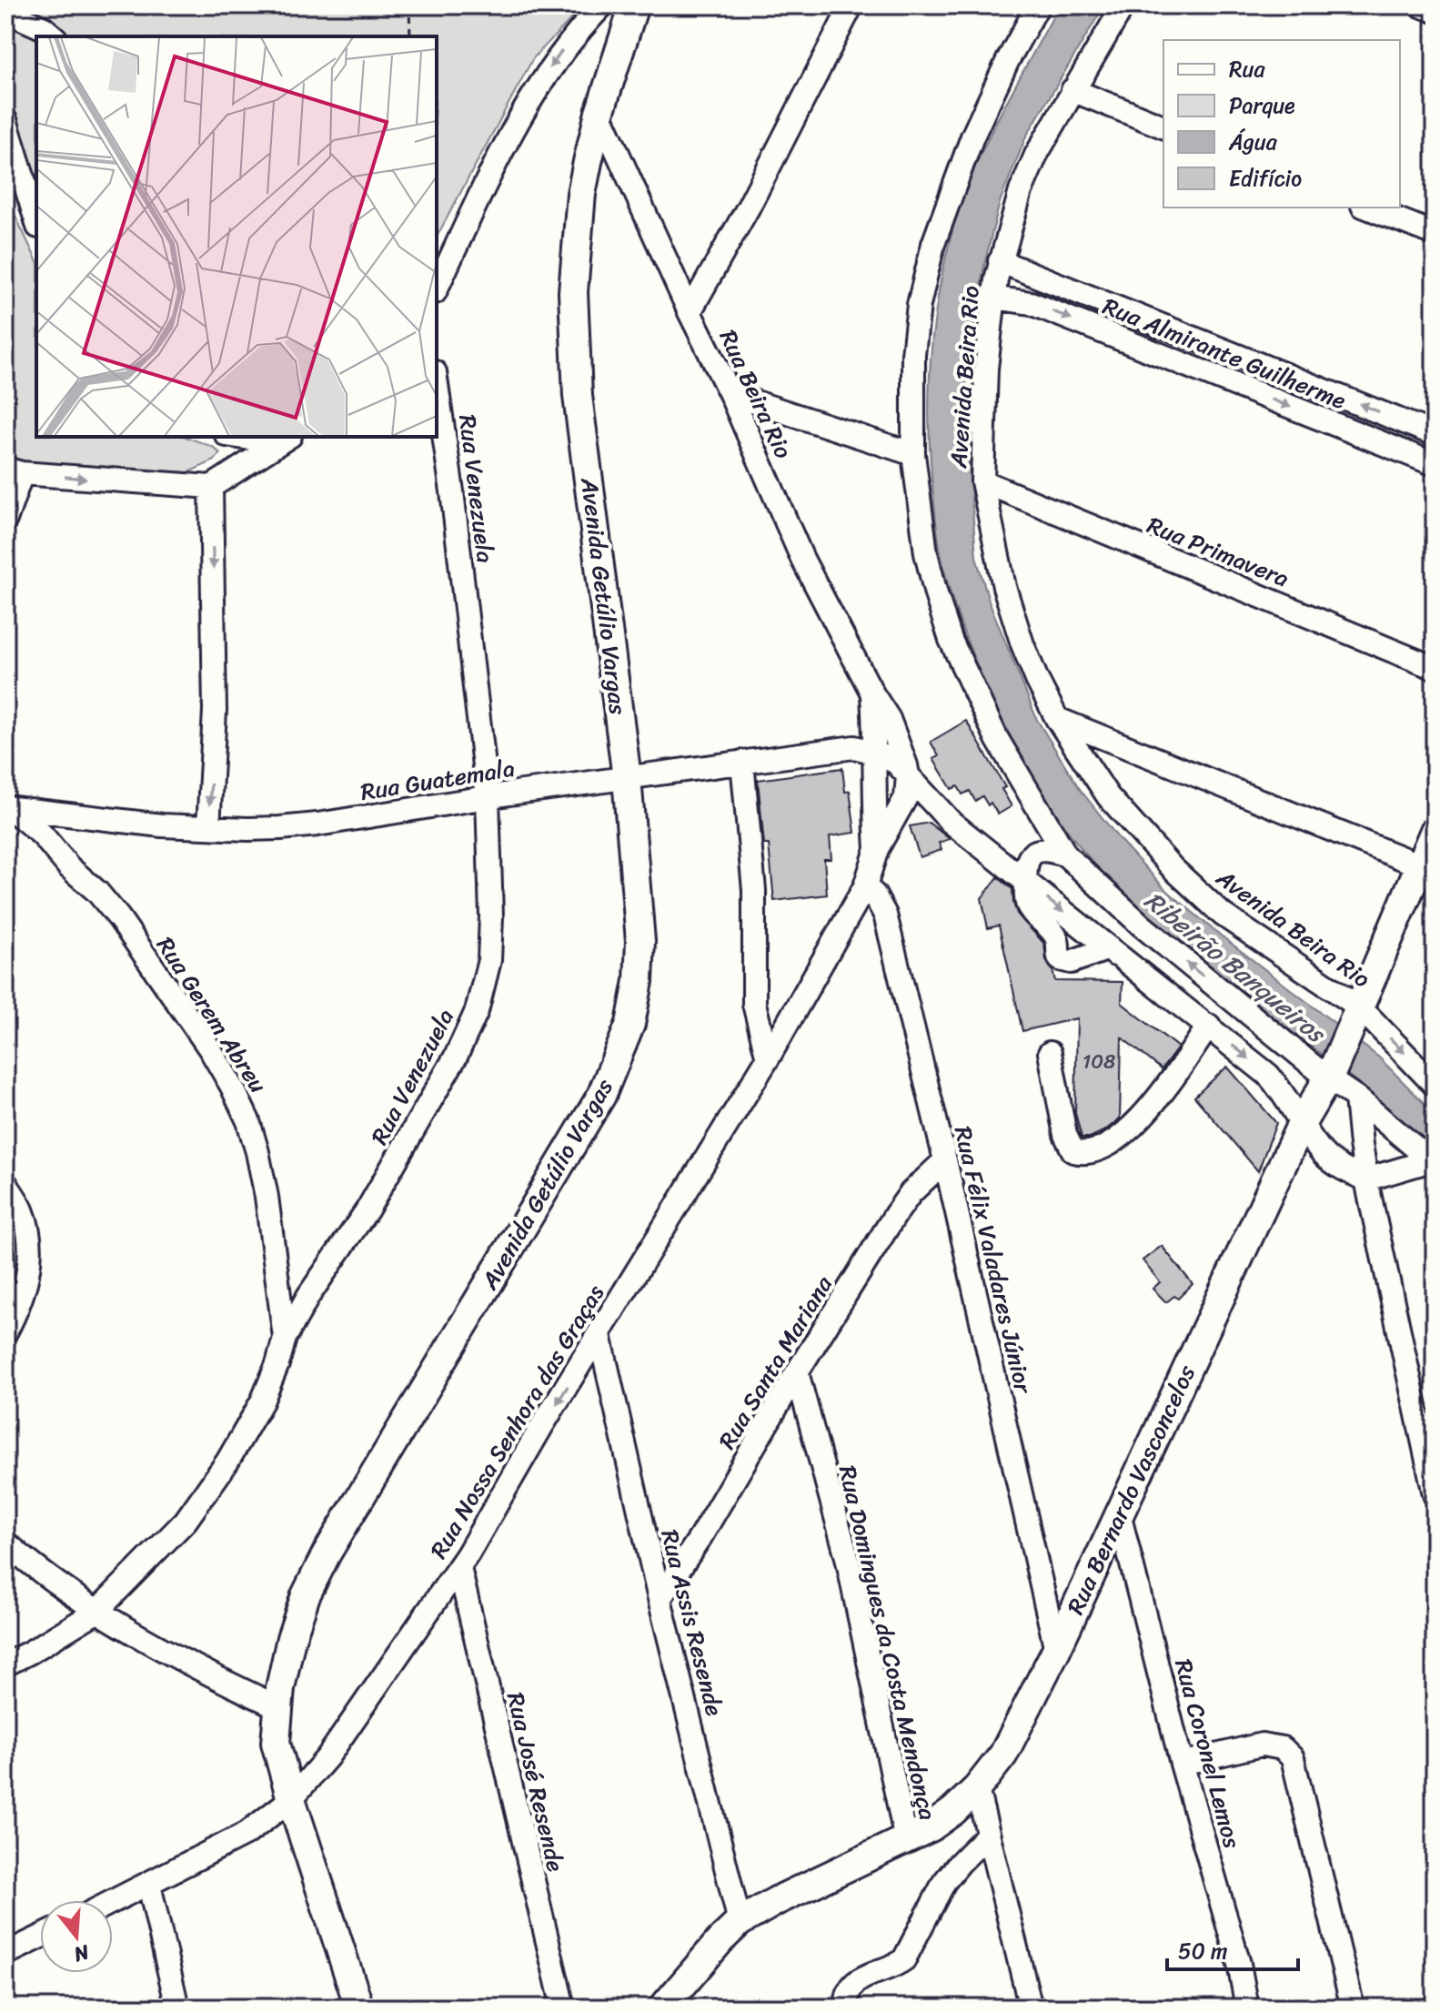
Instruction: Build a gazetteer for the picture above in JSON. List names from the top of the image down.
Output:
{
  "streets": {
    "main road": ["Avenida Getúlio Vargas", "Rua Bernardo Vasconcelos"],
    "street": [
      "Rua Almirante Guilherme",
      "Avenida Beira Rio",
      "Rua Beira Rio",
      "Rua Venezuela",
      "Rua Primavera",
      "Rua Guatemala",
      "Rua Gerem Abreu",
      "Rua Félix Valadares Júnior",
      "Rua Santa Mariana",
      "Rua Nossa Senhora das Graças",
      "Rua Assis Resende",
      "Rua Domingues da Costa Mendonça",
      "Rua Coronel Lemos",
      "Rua José Resende"
    ]
  },
  "crossings": [
    ["Rua Almirante Guilherme", "Avenida Beira Rio"],
    ["Avenida Beira Rio", "Rua Primavera"],
    ["Avenida Beira Rio", "Rua Bernardo Vasconcelos"],
    ["Rua Beira Rio", "Avenida Getúlio Vargas"],
    ["Rua Beira Rio", "Rua Guatemala"],
    ["Rua Beira Rio", "Rua Nossa Senhora das Graças"],
    ["Rua Beira Rio", "Rua Bernardo Vasconcelos"],
    ["Rua Venezuela", "Rua Guatemala"],
    ["Rua Venezuela", "Rua Gerem Abreu"],
    ["Avenida Getúlio Vargas", "Rua Guatemala"],
    ["Avenida Getúlio Vargas", "Rua Nossa Senhora das Graças"],
    ["Rua Guatemala", "Rua Gerem Abreu"],
    ["Rua Félix Valadares Júnior", "Rua Santa Mariana"],
    ["Rua Félix Valadares Júnior", "Rua Nossa Senhora das Graças"],
    ["Rua Félix Valadares Júnior", "Rua Bernardo Vasconcelos"],
    ["Rua Santa Mariana", "Rua Assis Resende"],
    ["Rua Santa Mariana", "Rua Domingues da Costa Mendonça"],
    ["Rua Nossa Senhora das Graças", "Rua Assis Resende"],
    ["Rua Nossa Senhora das Graças", "Rua José Resende"],
    ["Rua Bernardo Vasconcelos", "Rua Assis Resende"],
    ["Rua Bernardo Vasconcelos", "Rua Domingues da Costa Mendonça"],
    ["Rua Bernardo Vasconcelos", "Rua Coronel Lemos"]
  ],
  "water": ["Ribeirão Banqueiros"],
  "house_numbers": ["108"],
  "legend": [
    "Rua",
    "Parque",
    "Água",
    "Edifício"
  ],
  "scale_bar": "50 m",
  "north": "bottom"
}
